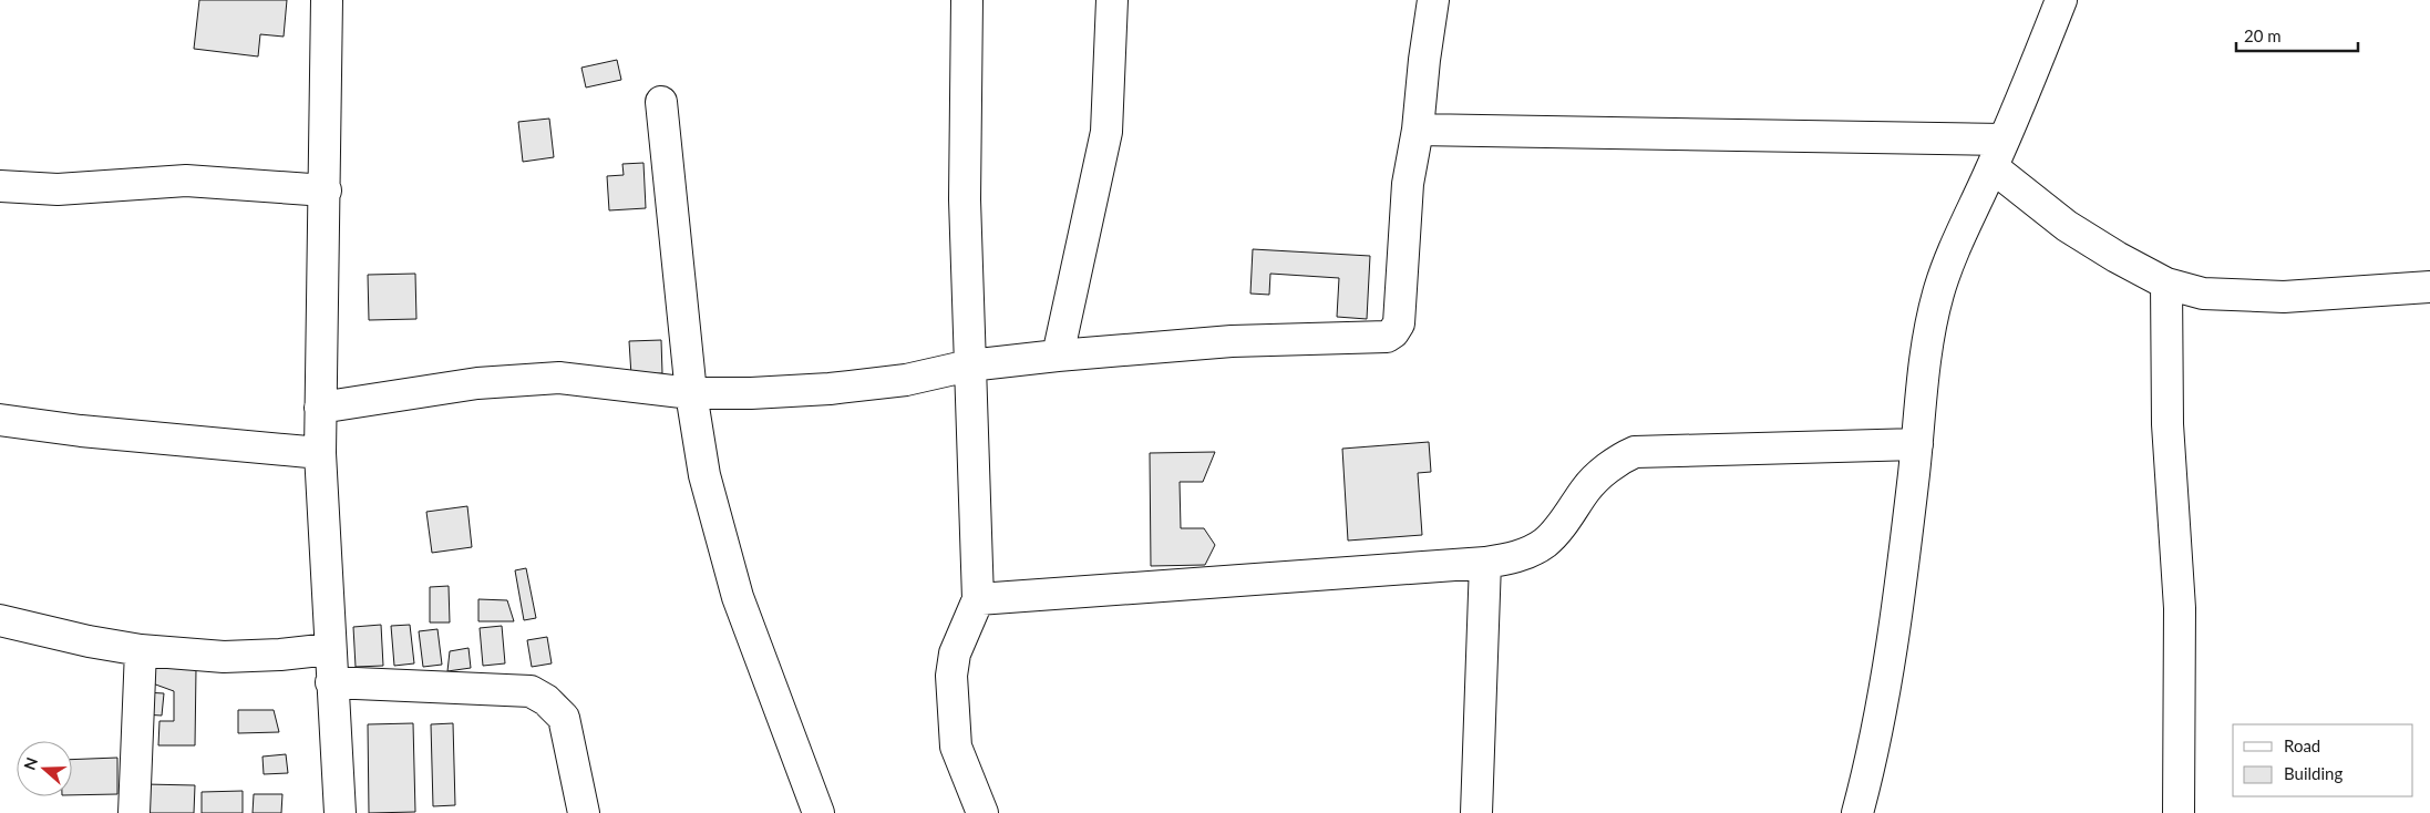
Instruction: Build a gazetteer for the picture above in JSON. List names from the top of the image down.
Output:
{
  "legend": ["Road", "Building"],
  "scale_bar": "20 m",
  "north": "left"
}
